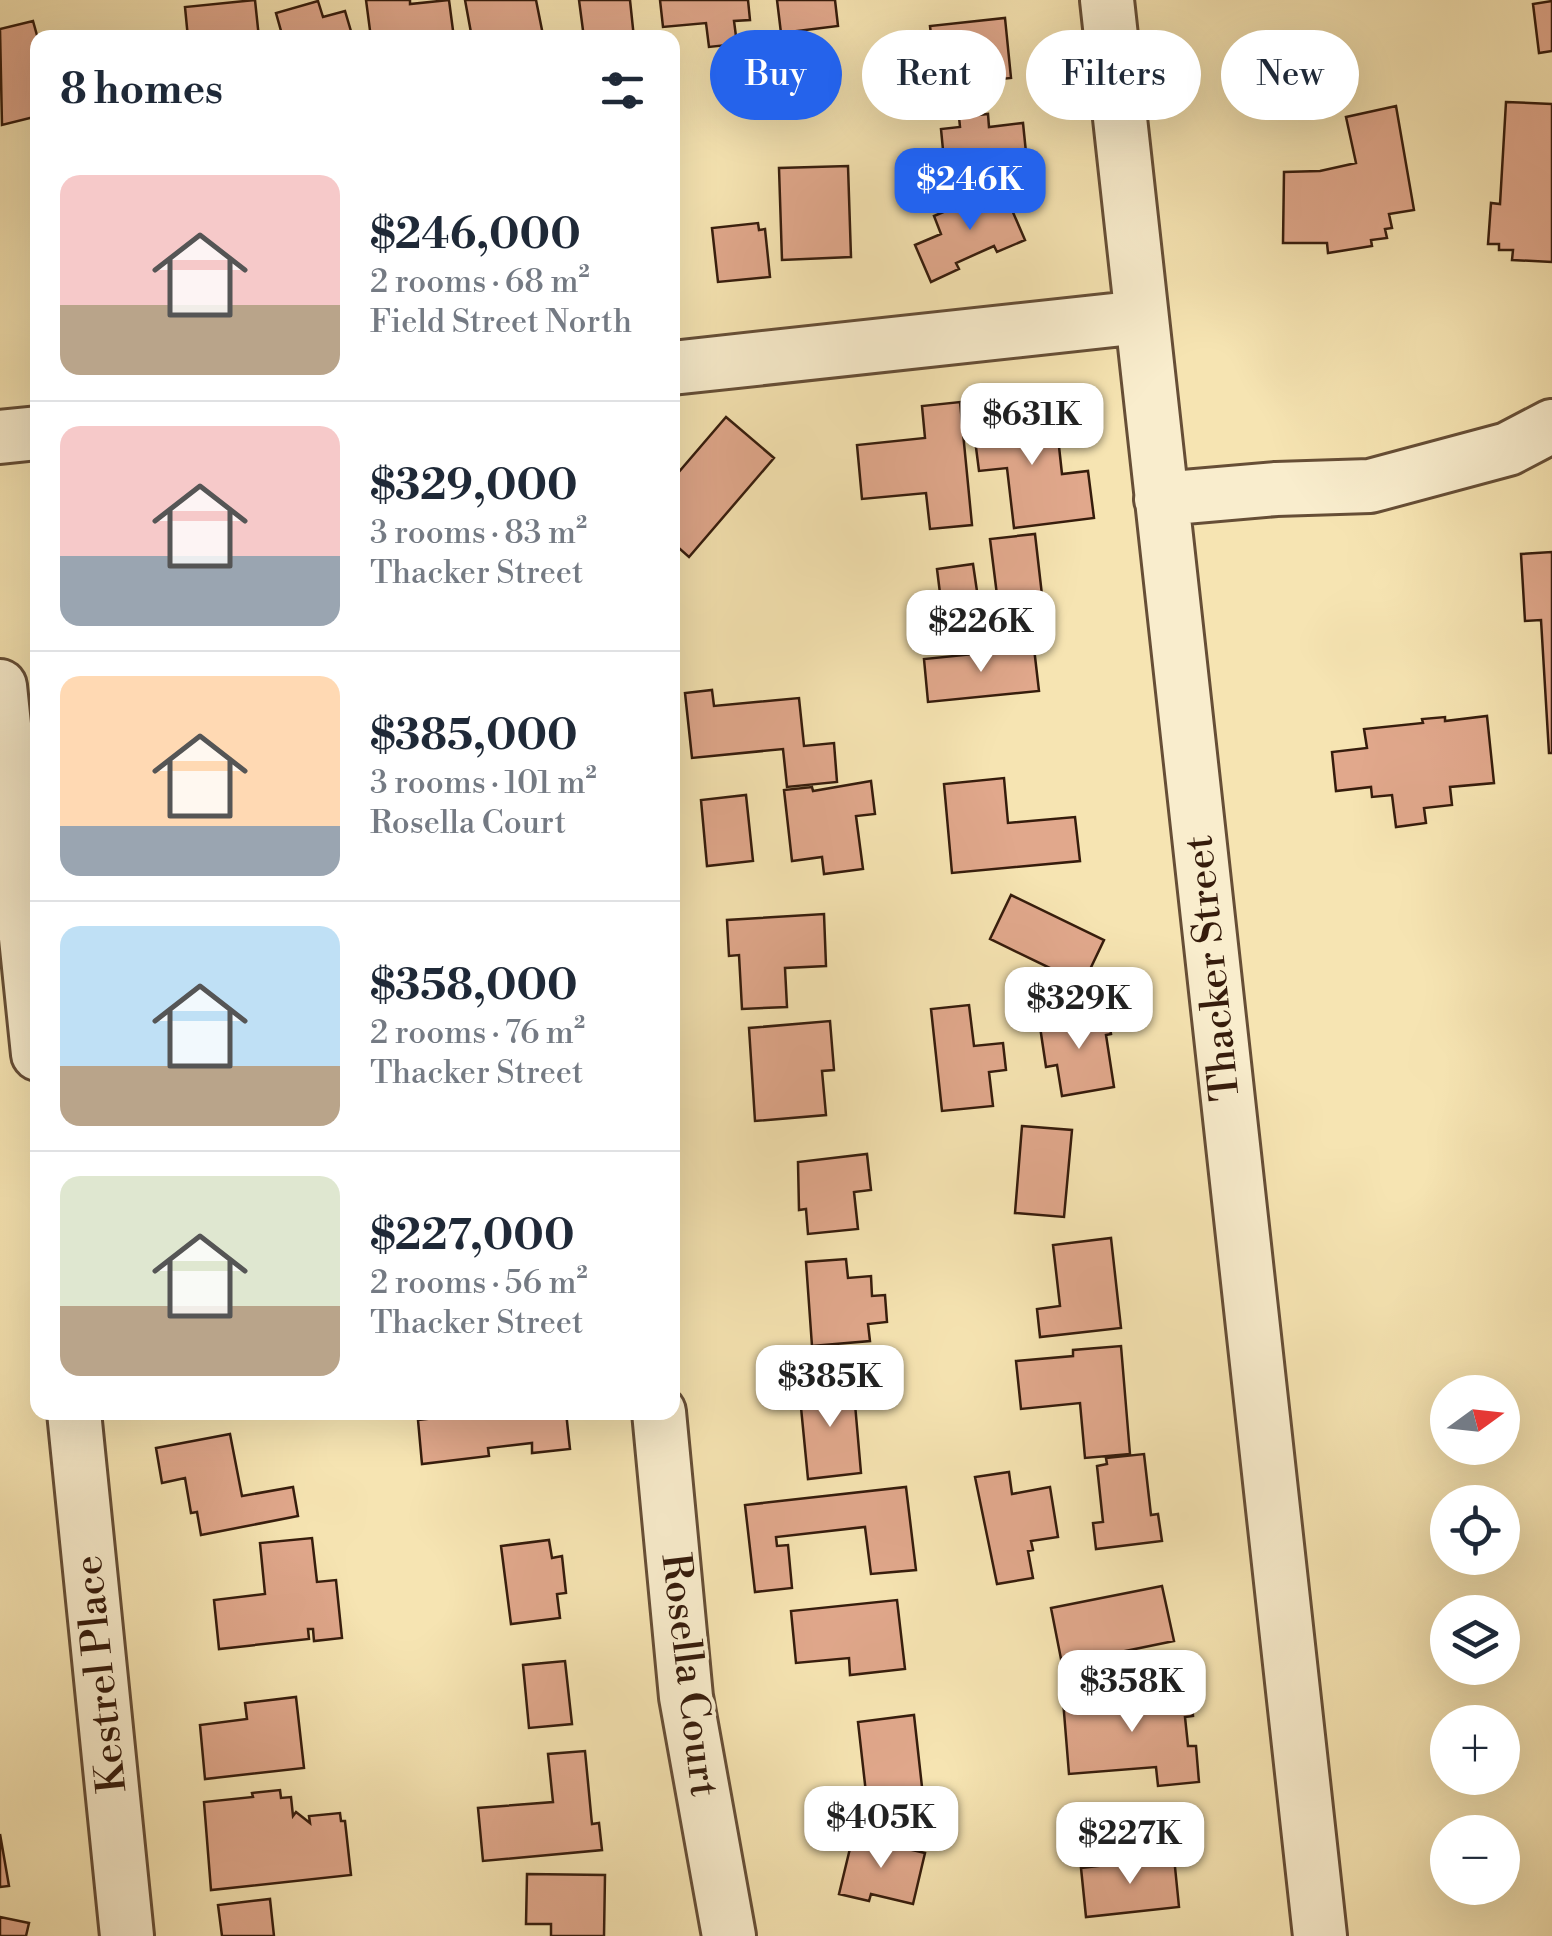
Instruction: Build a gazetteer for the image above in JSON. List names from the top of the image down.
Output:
{
  "streets": {
    "street": ["Thacker Street", "Kestrel Place", "Rosella Court"]
  },
  "north": "right",
  "page": {
    "chip": [
      "Buy",
      "Rent",
      "Filters",
      "New"
    ],
    "heading": "8 homes",
    "price": [
      "$246K",
      "$631K",
      "$226K",
      "$329K",
      "$385K",
      "$358K",
      "$405K",
      "$227K"
    ],
    "list": [
      {
        "name": "$246,000",
        "note": "2 rooms · 68 m² · Field Street North"
      },
      {
        "name": "$329,000",
        "note": "3 rooms · 83 m² · Thacker Street"
      },
      {
        "name": "$385,000",
        "note": "3 rooms · 101 m² · Rosella Court"
      },
      {
        "name": "$358,000",
        "note": "2 rooms · 76 m² · Thacker Street"
      },
      {
        "name": "$227,000",
        "note": "2 rooms · 56 m² · Thacker Street"
      }
    ],
    "map_buttons": ["+", "−"]
  }
}
